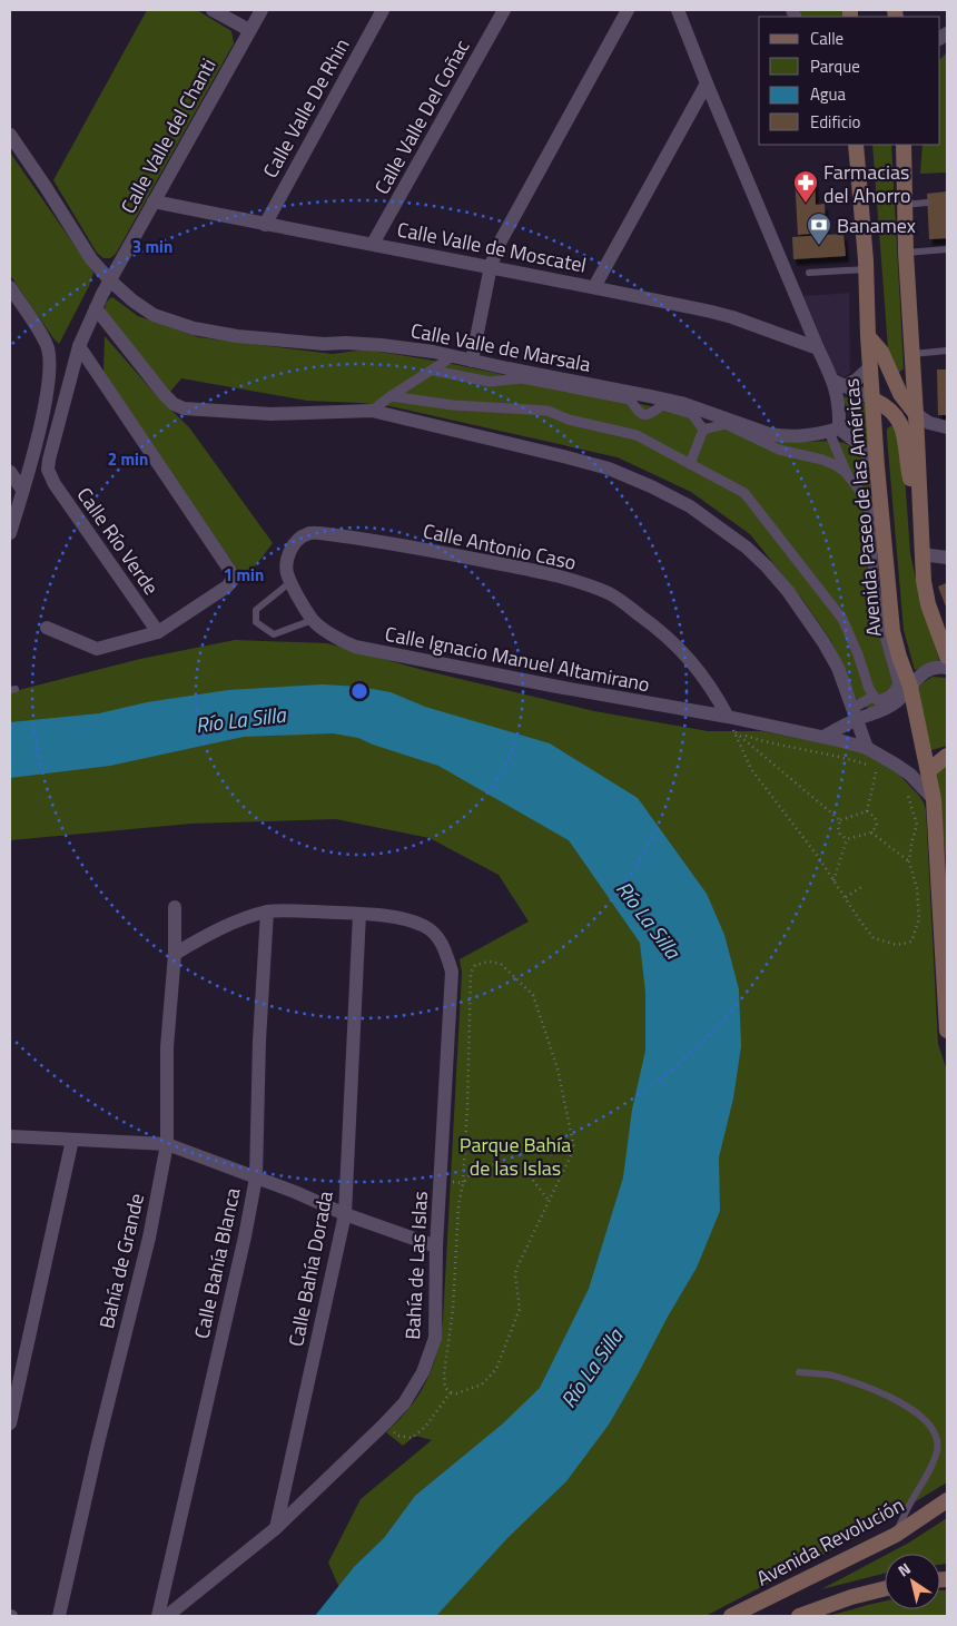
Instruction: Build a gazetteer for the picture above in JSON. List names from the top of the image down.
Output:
{
  "streets": {
    "main road": ["Avenida Paseo de las Américas", "Avenida Revolución"],
    "street": [
      "Calle Valle De Rhin",
      "Calle Valle Del Coñac",
      "Calle Valle del Chanti",
      "Calle Valle de Moscatel",
      "Calle Valle de Marsala",
      "Calle Río Verde",
      "Calle Antonio Caso",
      "Calle Ignacio Manuel Altamirano",
      "Bahía de Grande",
      "Calle Bahía Blanca",
      "Bahía de Las Islas",
      "Calle Bahía Dorada"
    ]
  },
  "crossings": [
    ["Calle Valle De Rhin", "Calle Valle de Moscatel"],
    ["Calle Valle Del Coñac", "Calle Valle de Moscatel"],
    ["Calle Valle del Chanti", "Calle Valle de Moscatel"],
    ["Calle Valle del Chanti", "Calle Valle de Marsala"],
    ["Calle Valle del Chanti", "Calle Río Verde"],
    ["Avenida Paseo de las Américas", "Calle Ignacio Manuel Altamirano"],
    ["Calle Antonio Caso", "Calle Ignacio Manuel Altamirano"],
    ["Bahía de Las Islas", "Calle Bahía Dorada"]
  ],
  "water": ["Río La Silla"],
  "parks": ["Parque Bahía de las Islas"],
  "places": {
    "pharmacy": ["Farmacias del Ahorro"],
    "bank": ["Banamex"]
  },
  "legend": [
    "Calle",
    "Parque",
    "Agua",
    "Edificio"
  ],
  "north": "top left",
  "rings": ["3 min", "2 min", "1 min"]
}
